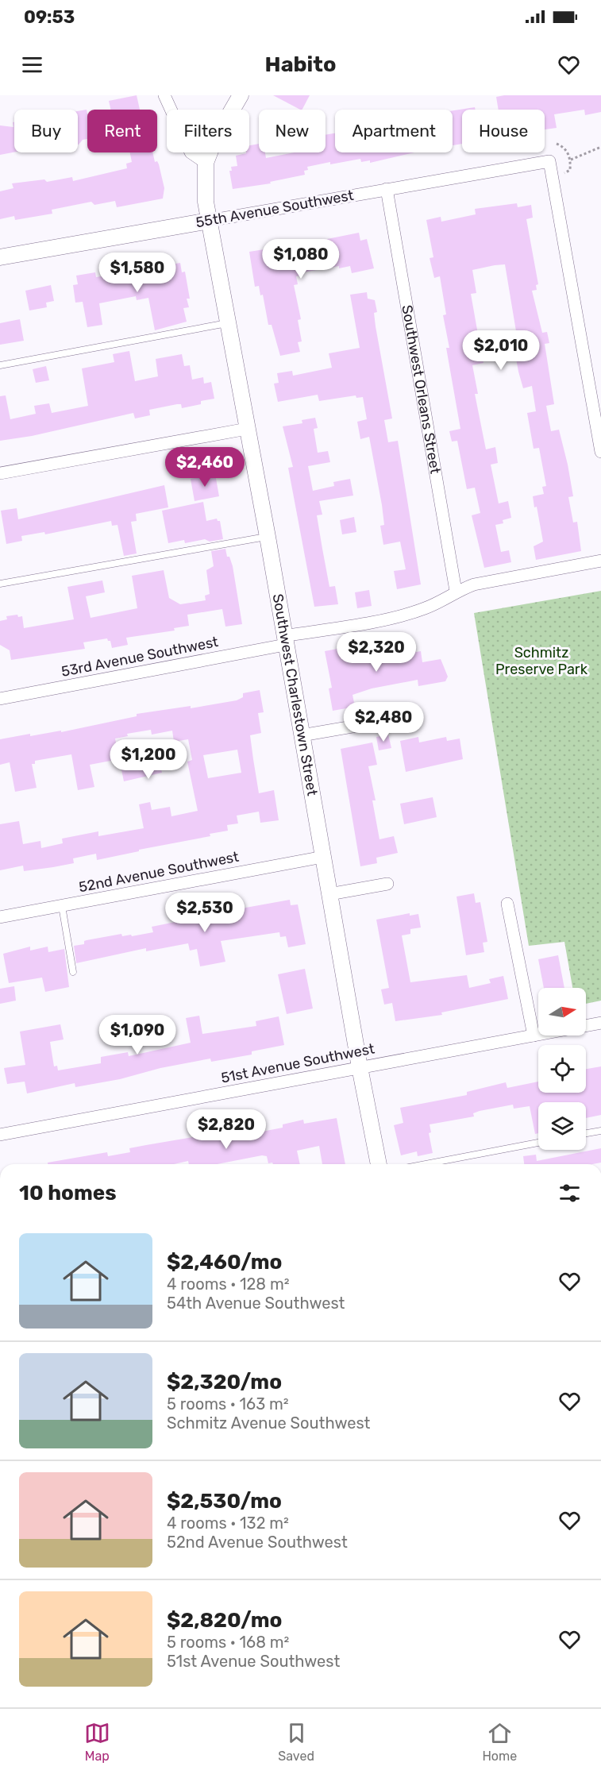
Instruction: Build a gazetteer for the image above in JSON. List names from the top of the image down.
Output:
{
  "streets": {
    "street": [
      "55th Avenue Southwest",
      "Southwest Orleans Street",
      "53rd Avenue Southwest",
      "Southwest Charlestown Street",
      "52nd Avenue Southwest",
      "51st Avenue Southwest"
    ]
  },
  "crossings": [
    ["55th Avenue Southwest", "Southwest Orleans Street"],
    ["55th Avenue Southwest", "Southwest Charlestown Street"],
    ["Southwest Orleans Street", "53rd Avenue Southwest"],
    ["53rd Avenue Southwest", "Southwest Charlestown Street"],
    ["Southwest Charlestown Street", "52nd Avenue Southwest"],
    ["Southwest Charlestown Street", "51st Avenue Southwest"]
  ],
  "parks": ["Schmitz Preserve Park"],
  "north": "right",
  "page": {
    "status": "09:53",
    "header": "Habito",
    "chip": [
      "Buy",
      "Rent",
      "Filters",
      "New",
      "Apartment",
      "House"
    ],
    "price": [
      "$1,080",
      "$1,580",
      "$2,010",
      "$2,460",
      "$2,320",
      "$2,480",
      "$1,200",
      "$2,530",
      "$1,090",
      "$2,820"
    ],
    "heading": "10 homes",
    "list": [
      {
        "name": "$2,460/mo",
        "note": "4 rooms · 128 m² · 54th Avenue Southwest"
      },
      {
        "name": "$2,320/mo",
        "note": "5 rooms · 163 m² · Schmitz Avenue Southwest"
      },
      {
        "name": "$2,530/mo",
        "note": "4 rooms · 132 m² · 52nd Avenue Southwest"
      },
      {
        "name": "$2,820/mo",
        "note": "5 rooms · 168 m² · 51st Avenue Southwest"
      }
    ],
    "tabs": ["Map", "Saved", "Home"]
  }
}
